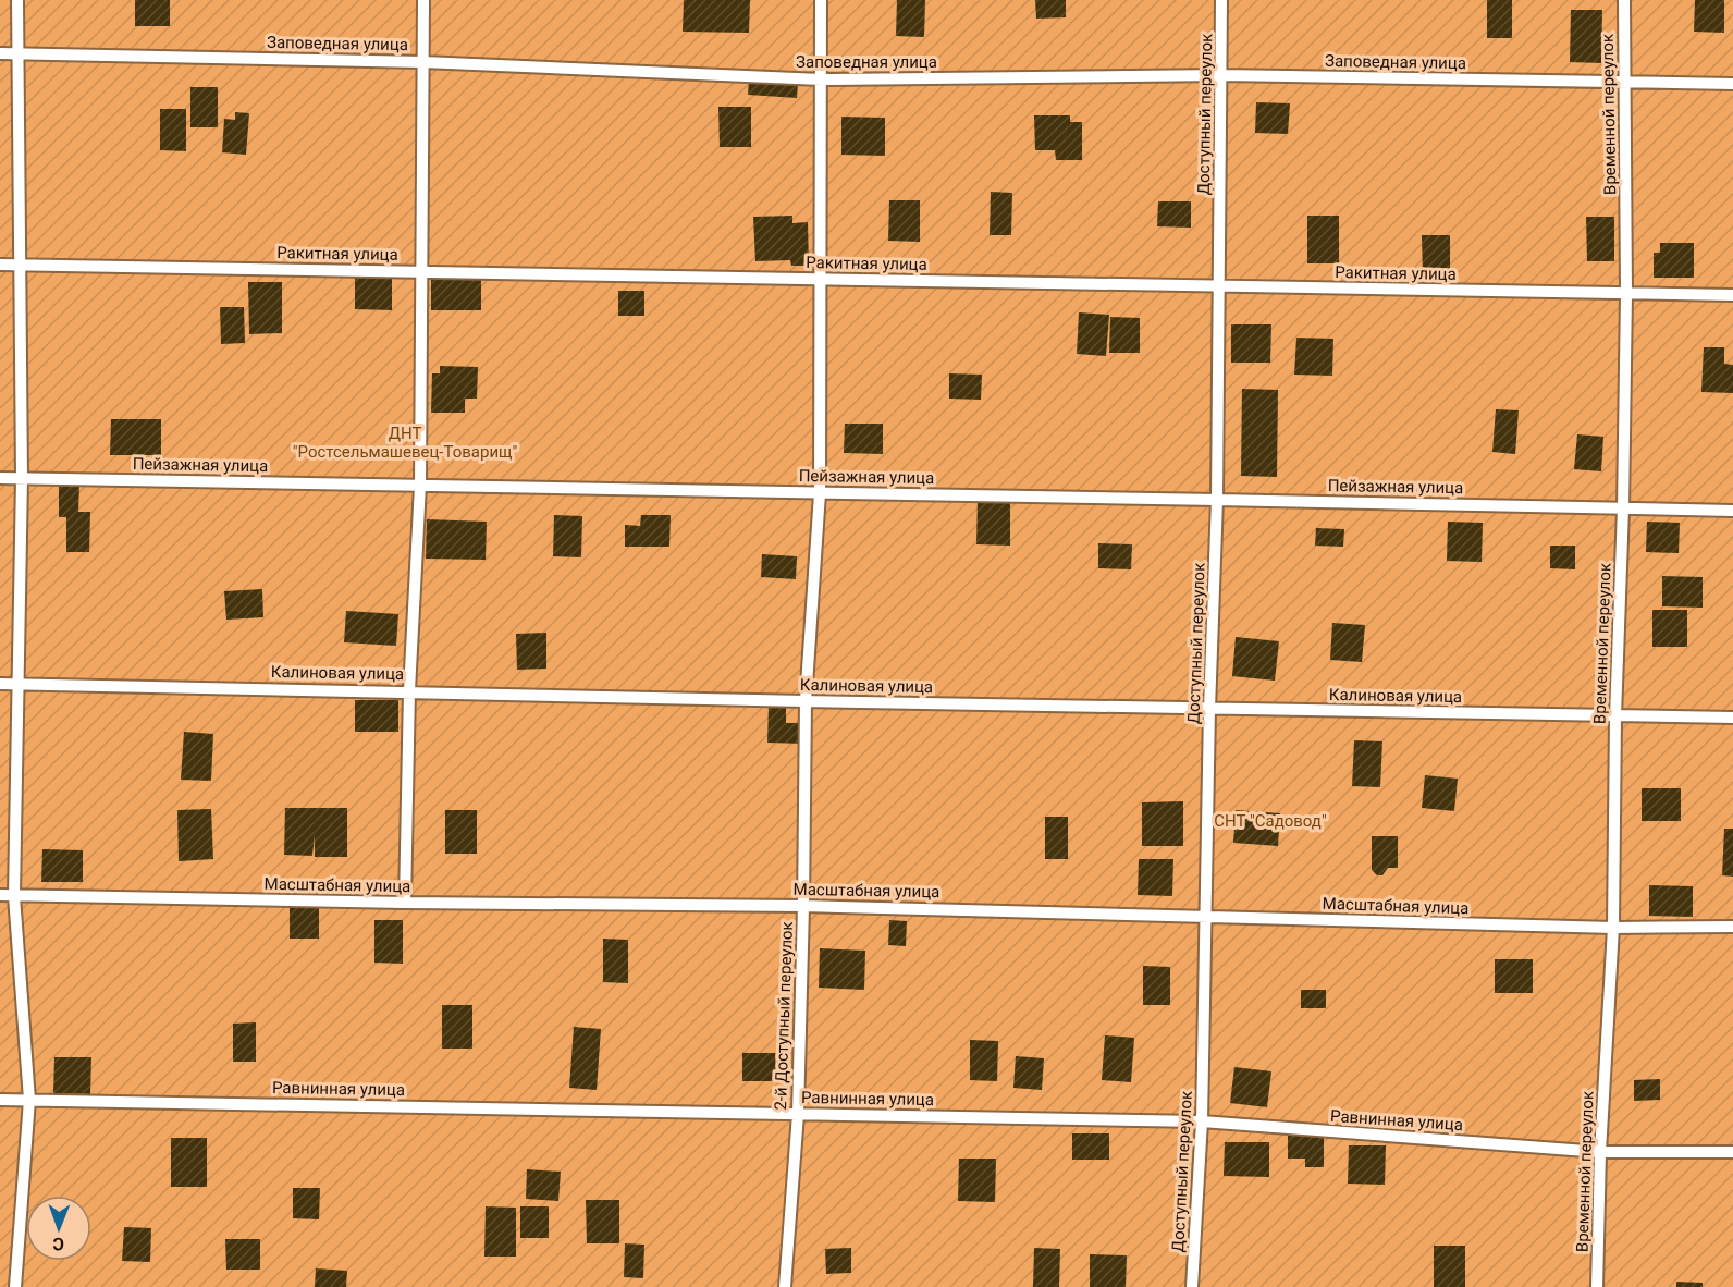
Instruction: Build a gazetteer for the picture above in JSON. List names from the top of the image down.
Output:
{
  "streets": {
    "lane": [
      "Заповедная улица",
      "Доступный переулок",
      "Временной переулок",
      "Ракитная улица",
      "Пейзажная улица",
      "Калиновая улица",
      "Масштабная улица",
      "2-й Доступный переулок",
      "Равнинная улица"
    ]
  },
  "crossings": [
    ["Заповедная улица", "Доступный переулок"],
    ["Заповедная улица", "Временной переулок"],
    ["Заповедная улица", "2-й Доступный переулок"],
    ["Доступный переулок", "Ракитная улица"],
    ["Доступный переулок", "Пейзажная улица"],
    ["Доступный переулок", "Калиновая улица"],
    ["Доступный переулок", "Масштабная улица"],
    ["Доступный переулок", "Равнинная улица"],
    ["Временной переулок", "Ракитная улица"],
    ["Временной переулок", "Пейзажная улица"],
    ["Временной переулок", "Калиновая улица"],
    ["Временной переулок", "Масштабная улица"],
    ["Временной переулок", "Равнинная улица"],
    ["Ракитная улица", "2-й Доступный переулок"],
    ["Пейзажная улица", "2-й Доступный переулок"],
    ["Калиновая улица", "2-й Доступный переулок"],
    ["Масштабная улица", "2-й Доступный переулок"],
    ["2-й Доступный переулок", "Равнинная улица"]
  ],
  "parks": ["ДНТ \"Ростсельмашевец-Товарищ\"", "СНТ \"Садовод\""],
  "north": "bottom"
}
